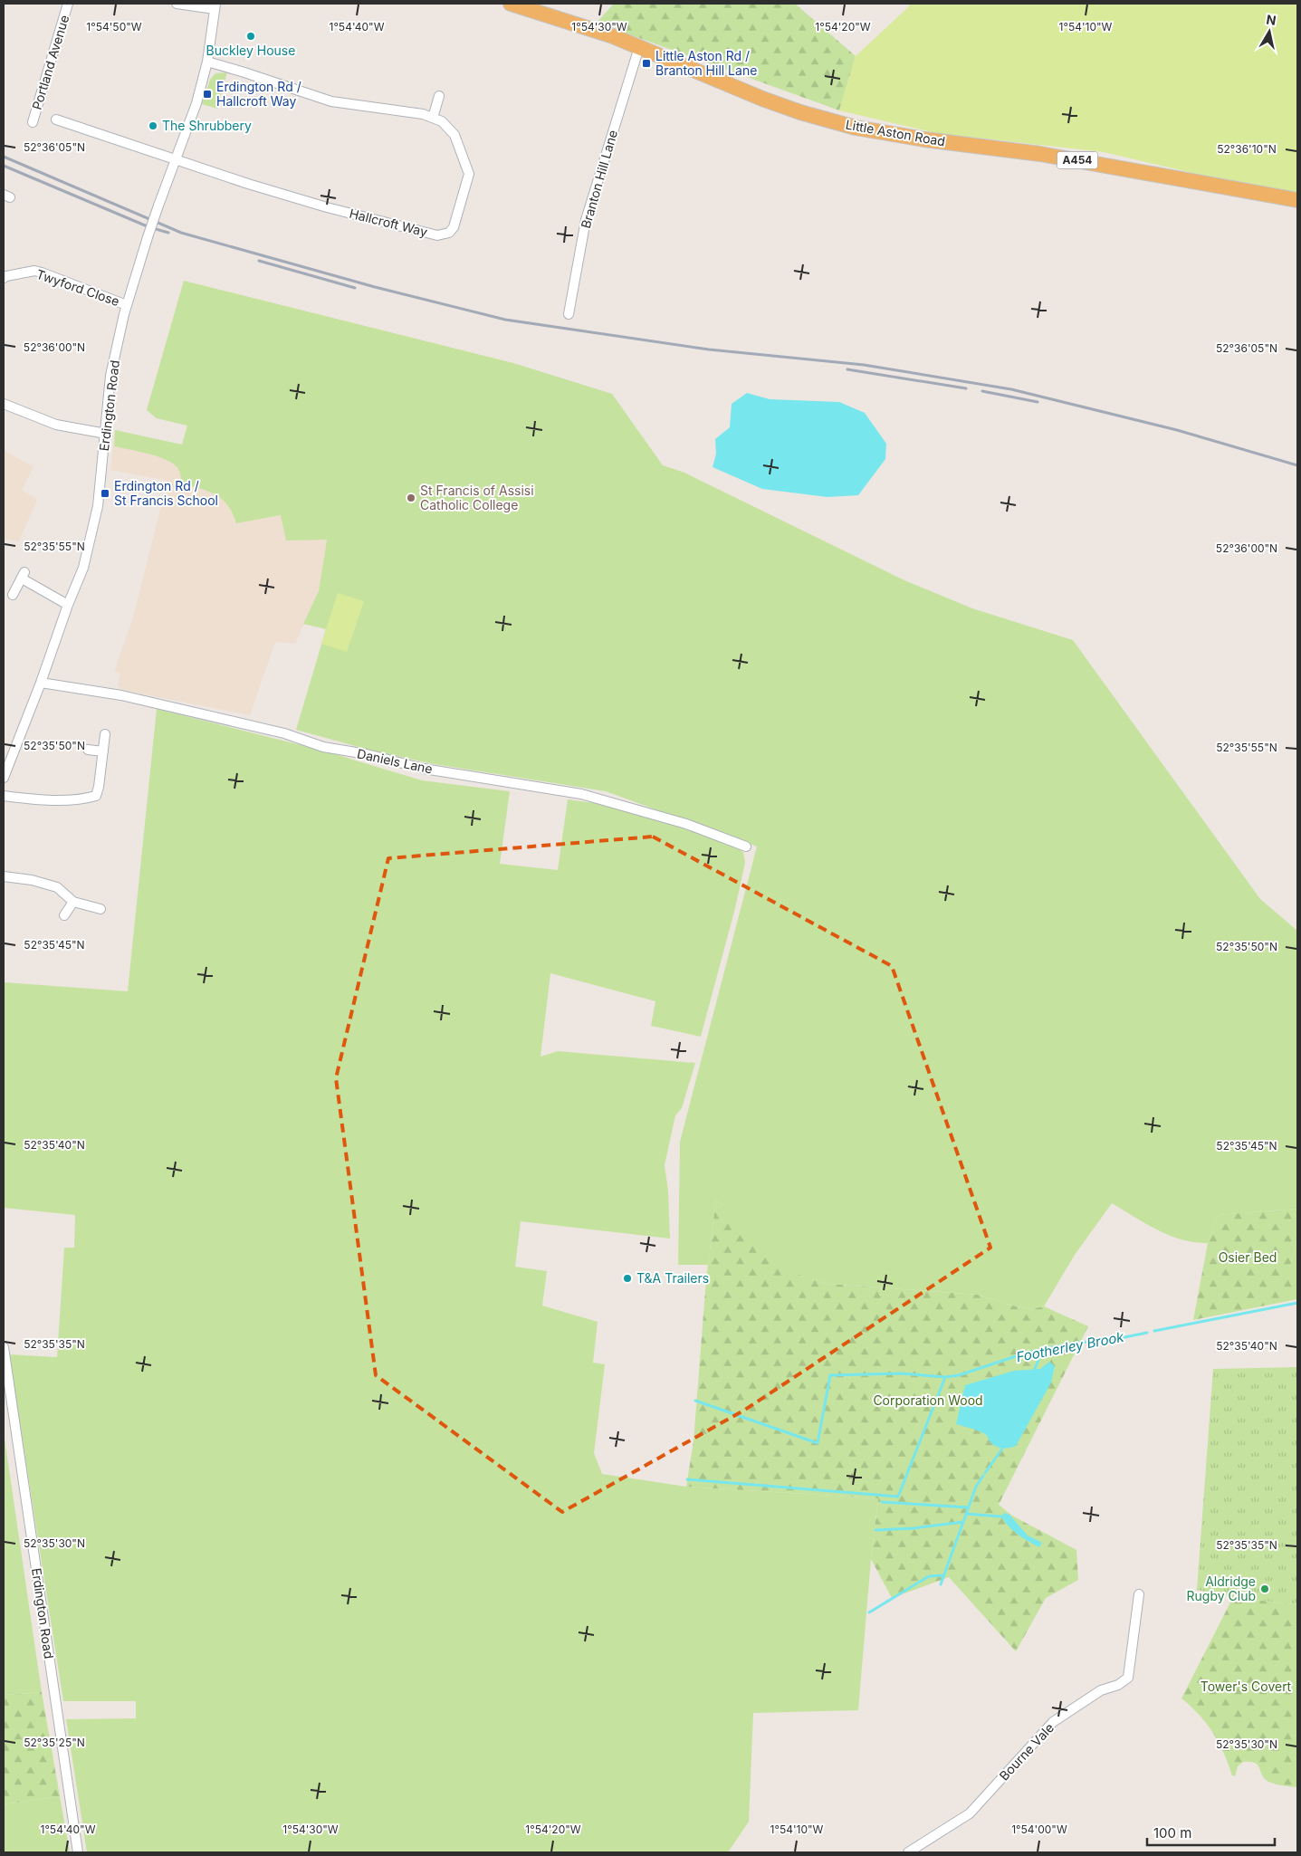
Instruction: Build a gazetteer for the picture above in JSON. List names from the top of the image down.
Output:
{
  "streets": {
    "main road": ["Little Aston Road", "A454"],
    "street": [
      "Portland Avenue",
      "Branton Hill Lane",
      "Hallcroft Way",
      "Twyford Close",
      "Erdington Road",
      "Daniels Lane",
      "Bourne Vale"
    ]
  },
  "crossings": [
    ["Little Aston Road", "Branton Hill Lane"],
    ["Hallcroft Way", "Erdington Road"],
    ["Twyford Close", "Erdington Road"],
    ["Erdington Road", "Daniels Lane"]
  ],
  "water": ["Footherley Brook"],
  "parks": ["Osier Bed", "Corporation Wood", "Tower's Covert"],
  "places": {
    "other": [
      "Buckley House",
      "The Shrubbery",
      "St Francis of Assisi Catholic College",
      "T&A Trailers",
      "Aldridge Rugby Club"
    ],
    "transit": ["Little Aston Rd / Branton Hill Lane", "Erdington Rd / Hallcroft Way", "Erdington Rd / St Francis School"]
  },
  "scale_bar": "100 m",
  "north": "top",
  "coordinates": [
    "1°54'40\"W",
    "1°54'30\"W",
    "1°54'20\"W",
    "1°54'10\"W",
    "1°54'50\"W",
    "52°36'05\"N",
    "52°36'10\"N",
    "52°36'00\"N",
    "52°35'55\"N",
    "52°35'50\"N",
    "52°35'45\"N",
    "52°35'40\"N",
    "52°35'35\"N",
    "52°35'30\"N",
    "52°35'25\"N",
    "1°54'00\"W"
  ]
}
